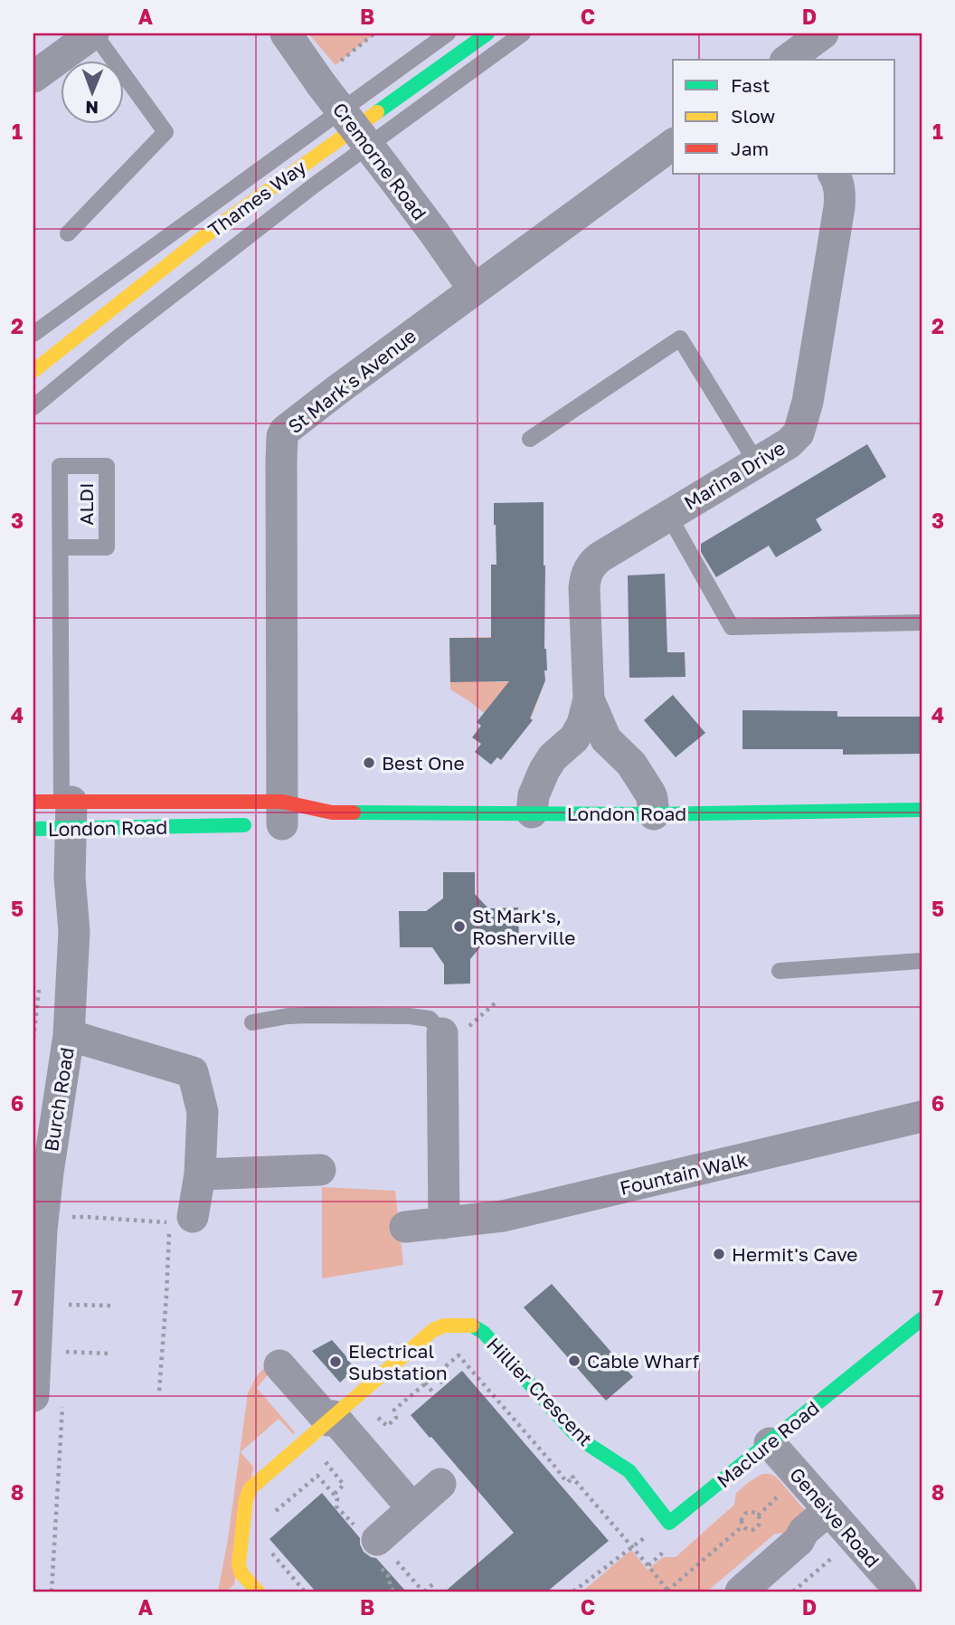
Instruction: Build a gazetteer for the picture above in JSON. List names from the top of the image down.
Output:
{
  "streets": {
    "main road": [
      "Thames Way",
      "London Road",
      "Hillier Crescent",
      "Maclure Road"
    ],
    "street": [
      "Cremorne Road",
      "St Mark's Avenue",
      "Marina Drive",
      "Burch Road",
      "Fountain Walk",
      "Geneive Road"
    ],
    "lane": ["ALDI"]
  },
  "crossings": [
    ["Cremorne Road", "St Mark's Avenue"],
    ["St Mark's Avenue", "London Road"],
    ["Marina Drive", "London Road"],
    ["London Road", "Burch Road"],
    ["Hillier Crescent", "Maclure Road"],
    ["Maclure Road", "Geneive Road"]
  ],
  "places": [
    "Best One",
    "St Mark's, Rosherville",
    "Hermit's Cave",
    "Cable Wharf",
    "Electrical Substation"
  ],
  "legend": ["Fast", "Slow", "Jam"],
  "north": "bottom",
  "grid": {
    "columns": [
      "A",
      "B",
      "C",
      "D"
    ],
    "rows": [
      "1",
      "2",
      "3",
      "4",
      "5",
      "6",
      "7",
      "8"
    ]
  }
}
